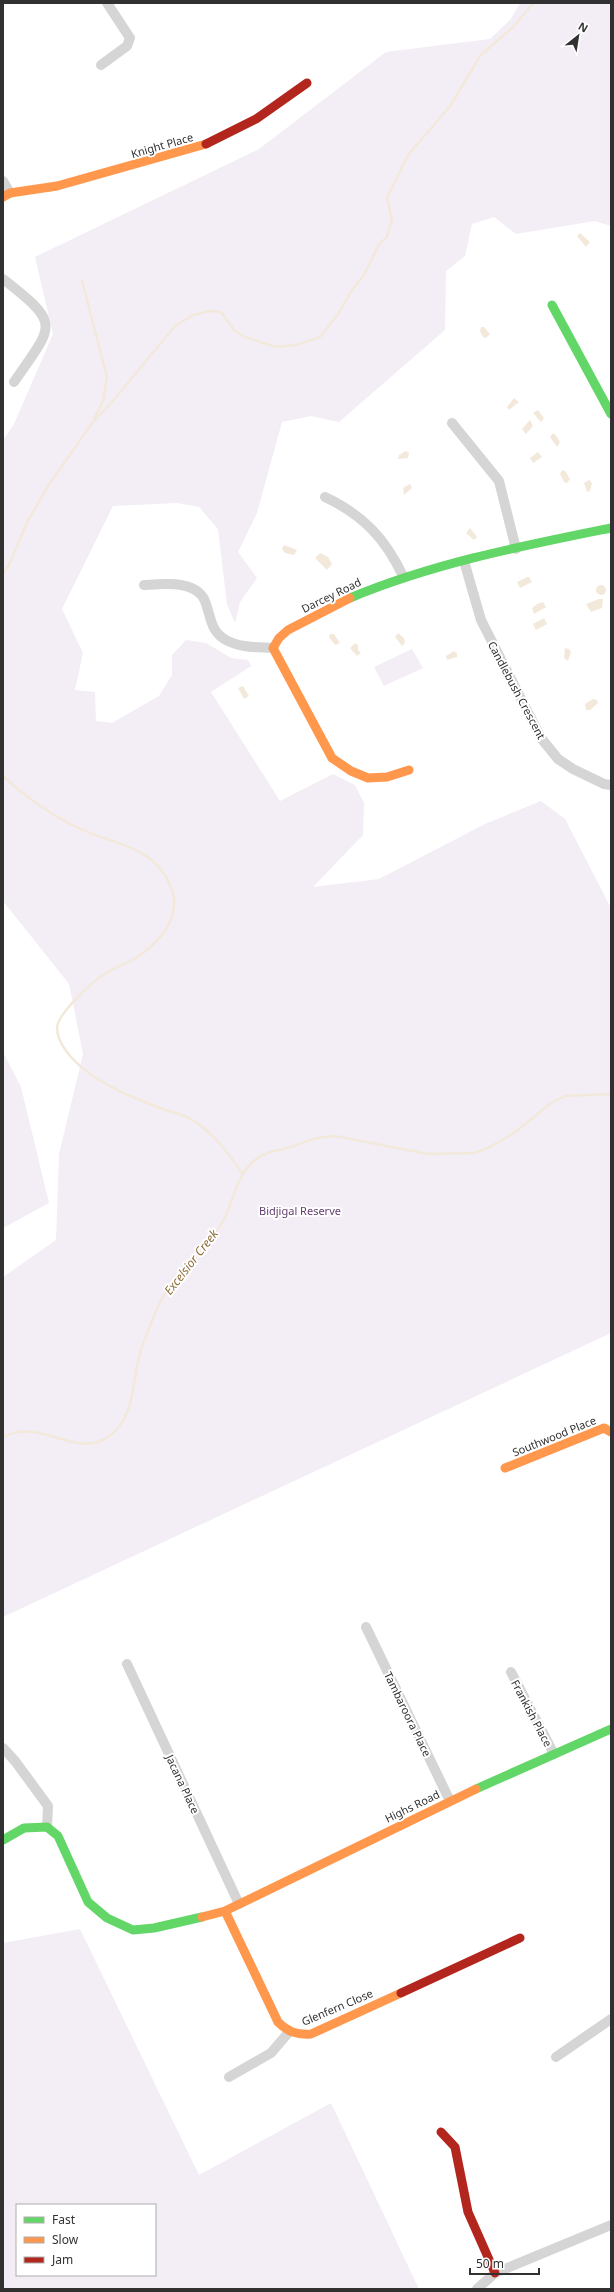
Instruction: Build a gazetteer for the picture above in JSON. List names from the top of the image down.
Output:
{
  "streets": {
    "street": [
      "Knight Place",
      "Darcey Road",
      "Candlebush Crescent",
      "Southwood Place",
      "Frankish Place",
      "Tambaroora Place",
      "Jacana Place",
      "Highs Road",
      "Glenfern Close"
    ]
  },
  "crossings": [
    ["Darcey Road", "Candlebush Crescent"],
    ["Frankish Place", "Highs Road"],
    ["Tambaroora Place", "Highs Road"],
    ["Jacana Place", "Highs Road"],
    ["Highs Road", "Glenfern Close"]
  ],
  "water": ["Excelsior Creek"],
  "parks": ["Bidjigal Reserve"],
  "legend": ["Fast", "Slow", "Jam"],
  "scale_bar": "50 m",
  "north": "top right"
}
